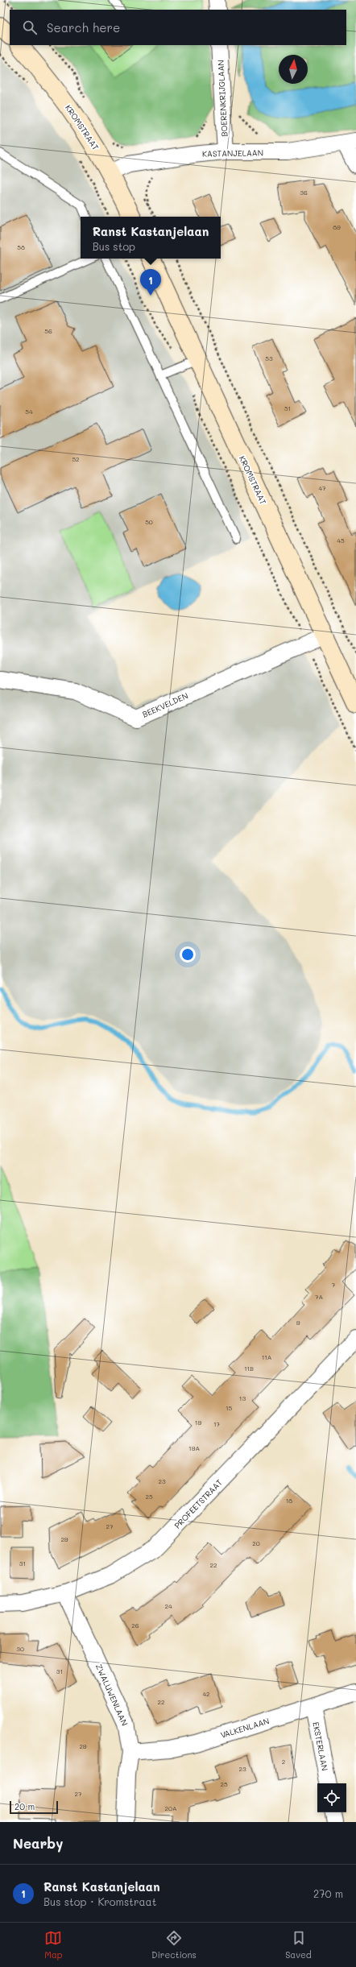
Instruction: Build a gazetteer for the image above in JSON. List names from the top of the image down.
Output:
{
  "streets": {
    "main road": ["KROMSTRAAT"],
    "street": [
      "BOERENKRIJGLAAN",
      "KASTANJELAAN",
      "BEEKVELDEN",
      "PROFEETSTRAAT",
      "ZWALUWENLAAN",
      "VALKENLAAN",
      "EKSTERLAAN"
    ]
  },
  "crossings": [
    ["BOERENKRIJGLAAN", "KASTANJELAAN"],
    ["KROMSTRAAT", "KASTANJELAAN"],
    ["KROMSTRAAT", "BEEKVELDEN"],
    ["PROFEETSTRAAT", "ZWALUWENLAAN"],
    ["ZWALUWENLAAN", "VALKENLAAN"],
    ["VALKENLAAN", "EKSTERLAAN"]
  ],
  "house_numbers": [
    "36",
    "89",
    "58",
    "56",
    "53",
    "51",
    "54",
    "52",
    "47",
    "50",
    "45",
    "7",
    "7A",
    "9",
    "11A",
    "11B",
    "13",
    "15",
    "19",
    "17",
    "19A",
    "23",
    "25",
    "18",
    "27",
    "29",
    "20",
    "31",
    "22",
    "24",
    "26",
    "30",
    "31",
    "42",
    "22",
    "29",
    "2",
    "23",
    "25",
    "27",
    "20A"
  ],
  "scale_bar": "20 m",
  "north": "top",
  "page": {
    "search": "Search here",
    "popup": ["Ranst Kastanjelaan", "Bus stop"],
    "pins": "1",
    "scale": "20 m",
    "heading": "Nearby",
    "list": [
      {
        "mark": "1",
        "name": "Ranst Kastanjelaan",
        "note": "Bus stop · Kromstraat",
        "value": "270 m"
      }
    ],
    "nav": ["Map", "Directions", "Saved"]
  }
}
